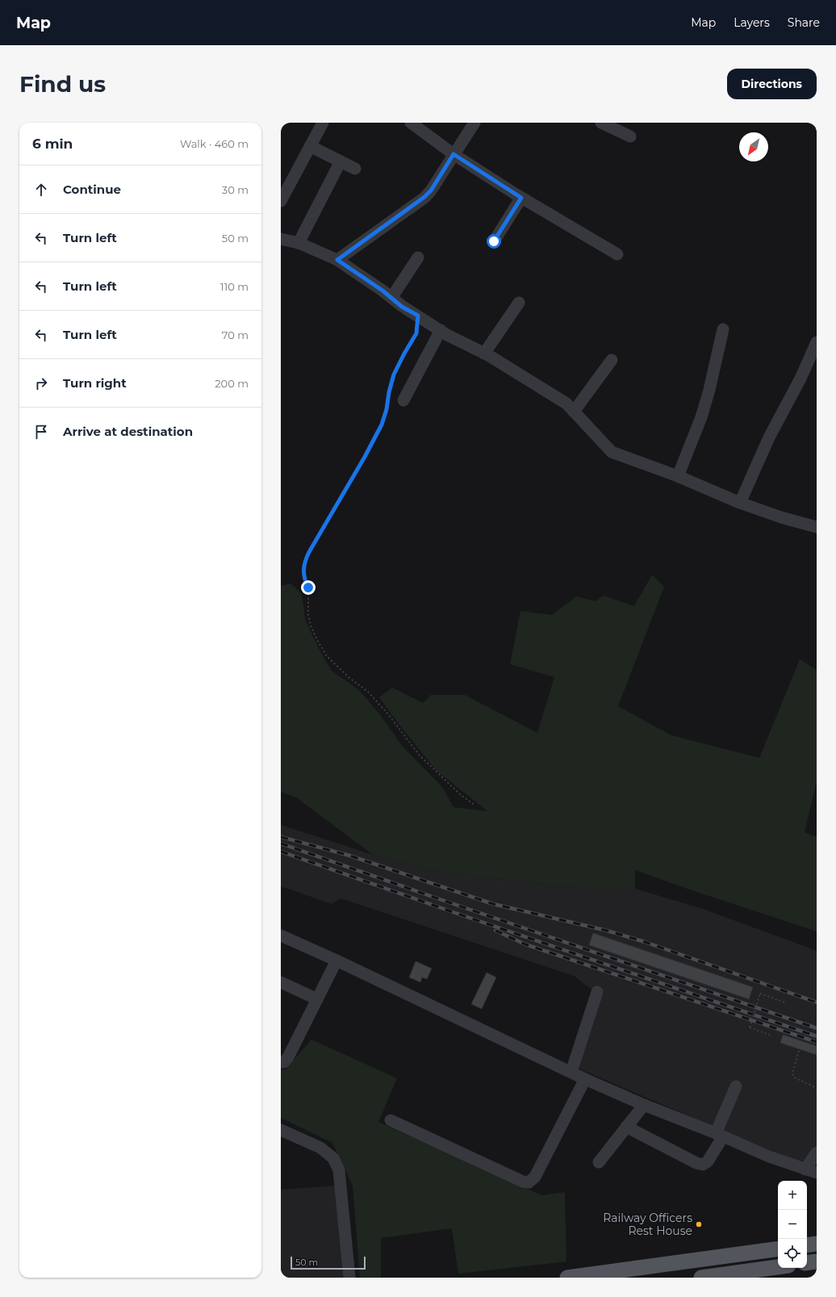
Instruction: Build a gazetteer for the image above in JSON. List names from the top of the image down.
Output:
{
  "places": ["Railway Officers Rest House"],
  "scale_bar": "50 m",
  "north": "bottom left",
  "page": {
    "header": "Map",
    "nav": ["Map", "Layers", "Share"],
    "buttons": "Directions",
    "title": "Find us",
    "heading": ["6 min", "Walk · 460 m"],
    "list": [
      ["Continue", "30 m"],
      ["Turn left", "50 m"],
      ["Turn left", "110 m"],
      ["Turn left", "70 m"],
      ["Turn right", "200 m"],
      "Arrive at destination"
    ],
    "map_buttons": ["+", "−"],
    "scale": "50 m"
  }
}
